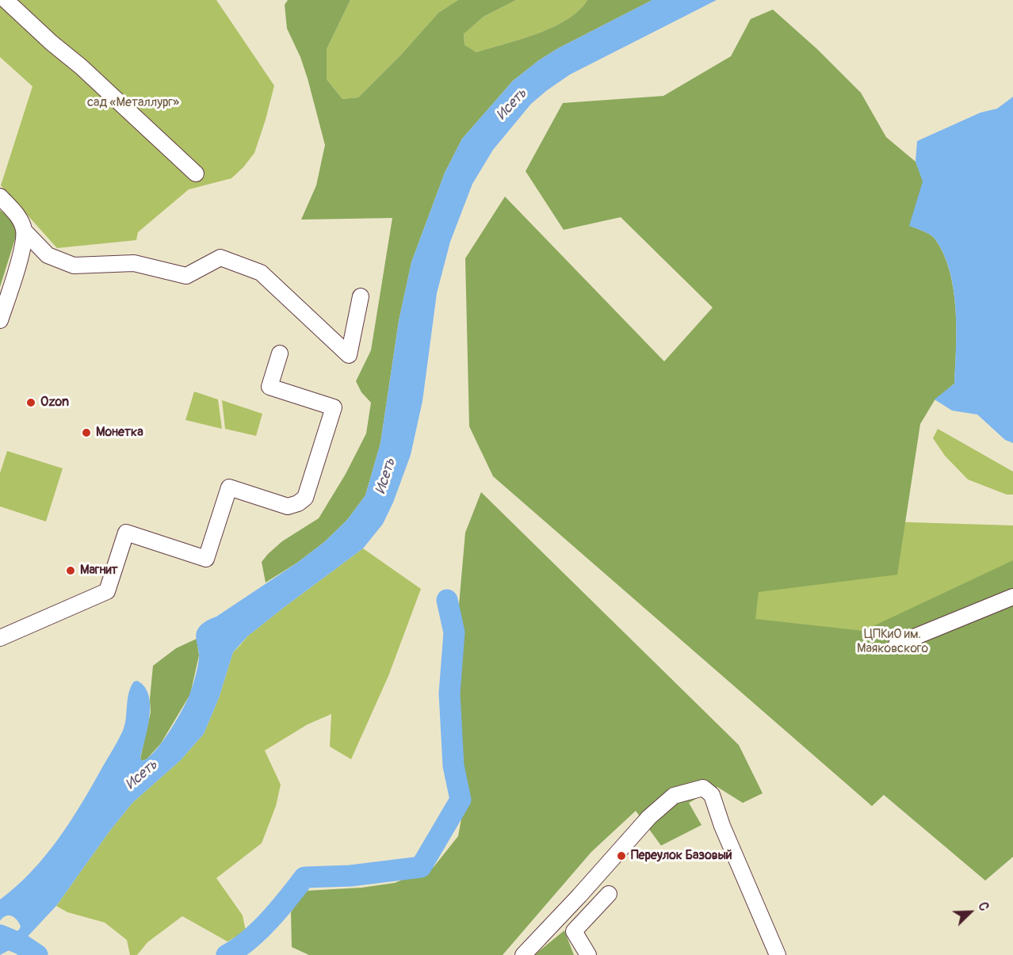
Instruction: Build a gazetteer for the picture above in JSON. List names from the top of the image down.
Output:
{
  "water": ["Исеть"],
  "parks": ["сад «Металлург»", "ЦПКиО им. Маяковского"],
  "places": [
    "Ozon",
    "Монетка",
    "Магнит",
    "Переулок Базовый"
  ],
  "north": "top right"
}
